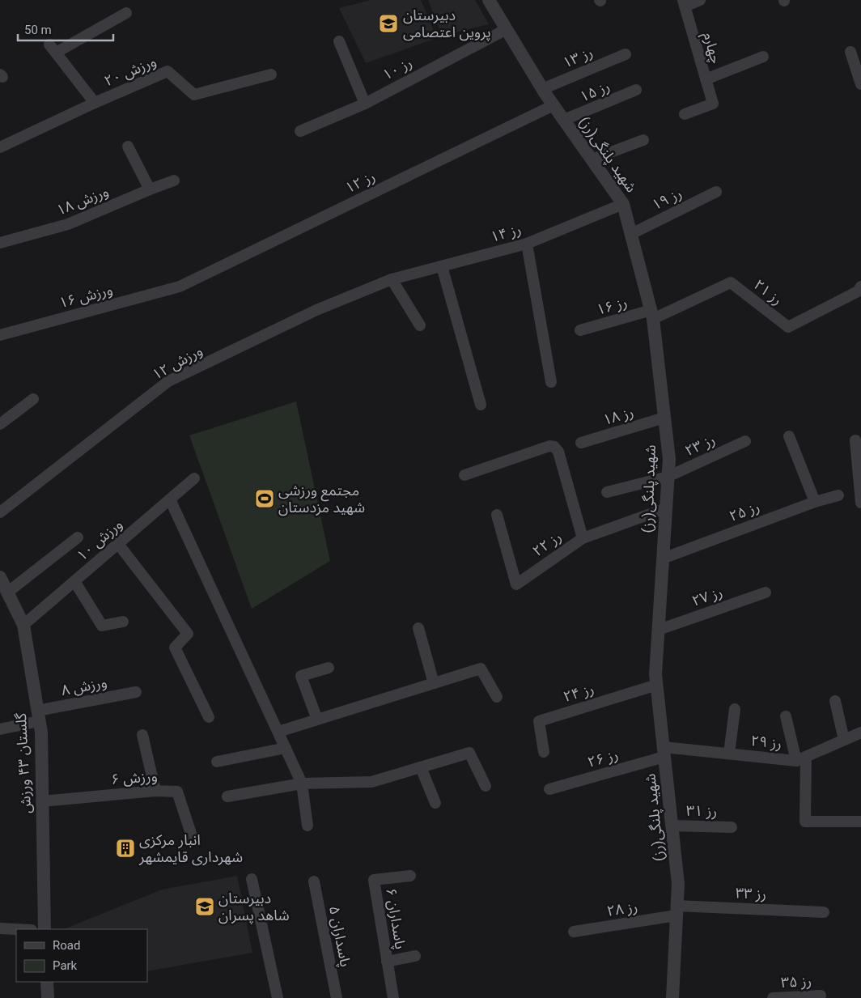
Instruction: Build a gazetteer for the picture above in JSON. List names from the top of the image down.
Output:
{
  "streets": {
    "street": [
      "چهارم",
      "رز ۱۳",
      "رز ۱۰",
      "ورزش ۲۰",
      "رز ۱۵",
      "شهید پلنگی(رز)",
      "رز ۱۲",
      "رز ۱۹",
      "ورزش ۱۸",
      "رز ۱۴",
      "رز ۲۱",
      "ورزش ۱۶",
      "رز ۱۶",
      "ورزش ۱۲",
      "رز ۱۸",
      "رز ۲۳",
      "رز ۲۵",
      "ورزش ۱۰",
      "رز ۲۲",
      "رز ۲۷",
      "ورزش ۸",
      "رز ۲۴",
      "رز ۲۹",
      "رز ۲۶",
      "گلستان ۴۳ ورزش",
      "ورزش ۶",
      "رز ۳۱",
      "رز ۳۳",
      "رز ۲۸",
      "پاسداران ۶",
      "پاسداران ۵",
      "رز ۳۵"
    ]
  },
  "crossings": [
    ["رز ۱۳", "شهید پلنگی(رز)"],
    ["رز ۱۰", "شهید پلنگی(رز)"],
    ["رز ۱۵", "شهید پلنگی(رز)"],
    ["شهید پلنگی(رز)", "رز ۱۲"],
    ["شهید پلنگی(رز)", "رز ۱۹"],
    ["شهید پلنگی(رز)", "رز ۱۴"],
    ["شهید پلنگی(رز)", "رز ۲۱"],
    ["شهید پلنگی(رز)", "رز ۱۶"],
    ["شهید پلنگی(رز)", "رز ۱۸"],
    ["شهید پلنگی(رز)", "رز ۲۳"],
    ["شهید پلنگی(رز)", "رز ۲۵"],
    ["شهید پلنگی(رز)", "رز ۲۲"],
    ["شهید پلنگی(رز)", "رز ۲۷"],
    ["شهید پلنگی(رز)", "رز ۲۴"],
    ["شهید پلنگی(رز)", "رز ۲۹"],
    ["شهید پلنگی(رز)", "رز ۲۶"],
    ["شهید پلنگی(رز)", "رز ۳۱"],
    ["شهید پلنگی(رز)", "رز ۳۳"],
    ["شهید پلنگی(رز)", "رز ۲۸"],
    ["رز ۱۲", "ورزش ۱۶"],
    ["رز ۱۴", "ورزش ۱۲"],
    ["رز ۲۱", "رز ۱۶"],
    ["ورزش ۱۰", "گلستان ۴۳ ورزش"],
    ["ورزش ۸", "گلستان ۴۳ ورزش"],
    ["رز ۲۹", "رز ۲۶"],
    ["گلستان ۴۳ ورزش", "ورزش ۶"],
    ["رز ۳۳", "رز ۲۸"]
  ],
  "places": {
    "school or university": ["دبیرستان پروین اعتصامی", "دبیرستان شاهد پسران"],
    "sports": ["مجتمع ورزشی شهید مزدستان"],
    "building": ["انبار مرکزی شهرداری قایمشهر"]
  },
  "legend": ["Road", "Park"],
  "scale_bar": "50 m"
}
